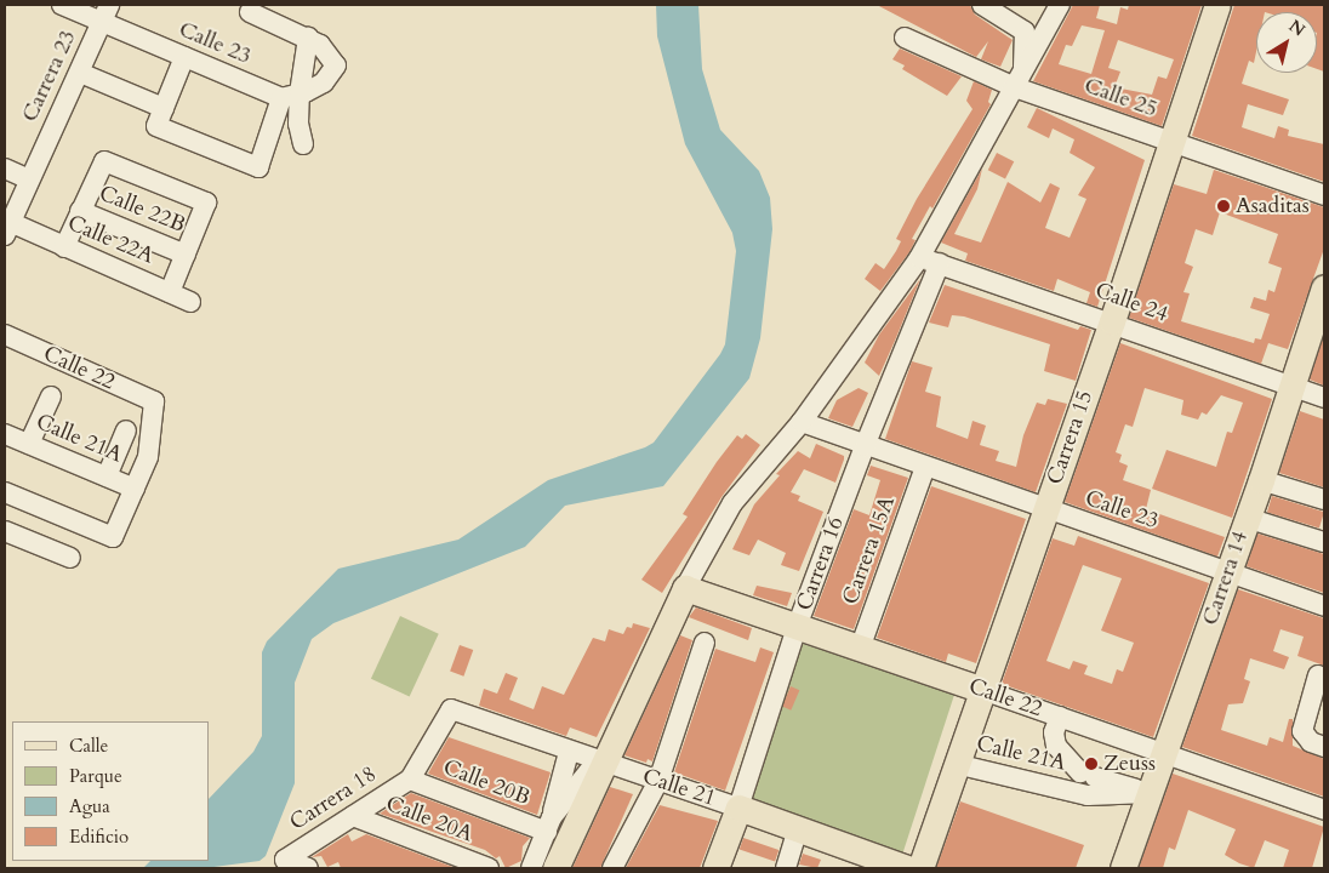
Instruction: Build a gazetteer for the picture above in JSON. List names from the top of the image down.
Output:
{
  "streets": {
    "main road": [
      "Calle 22",
      "Carrera 15",
      "Carrera 16",
      "Carrera 14",
      "Calle 21"
    ],
    "street": [
      "Calle 23",
      "Carrera 23",
      "Calle 25",
      "Calle 22B",
      "Calle 22A",
      "Calle 24",
      "Calle 21A",
      "Carrera 15A",
      "Calle 20B",
      "Carrera 18",
      "Calle 20A"
    ]
  },
  "crossings": [
    ["Calle 23", "Carrera 23"],
    ["Calle 23", "Carrera 15"],
    ["Calle 23", "Carrera 15A"],
    ["Calle 23", "Carrera 16"],
    ["Calle 23", "Carrera 14"],
    ["Carrera 23", "Calle 22A"],
    ["Calle 25", "Carrera 15"],
    ["Calle 24", "Carrera 15"],
    ["Calle 24", "Carrera 16"],
    ["Calle 24", "Carrera 14"],
    ["Calle 22", "Carrera 15"],
    ["Calle 22", "Calle 21A"],
    ["Calle 22", "Carrera 15A"],
    ["Calle 22", "Carrera 16"],
    ["Calle 22", "Carrera 14"],
    ["Carrera 15", "Calle 21A"],
    ["Calle 21A", "Carrera 14"],
    ["Carrera 16", "Calle 21"],
    ["Calle 20B", "Calle 21"],
    ["Calle 20B", "Carrera 18"],
    ["Calle 21", "Carrera 18"],
    ["Carrera 18", "Calle 20A"]
  ],
  "places": ["Asaditas", "Zeuss"],
  "legend": [
    "Calle",
    "Parque",
    "Agua",
    "Edificio"
  ],
  "north": "top right"
}
